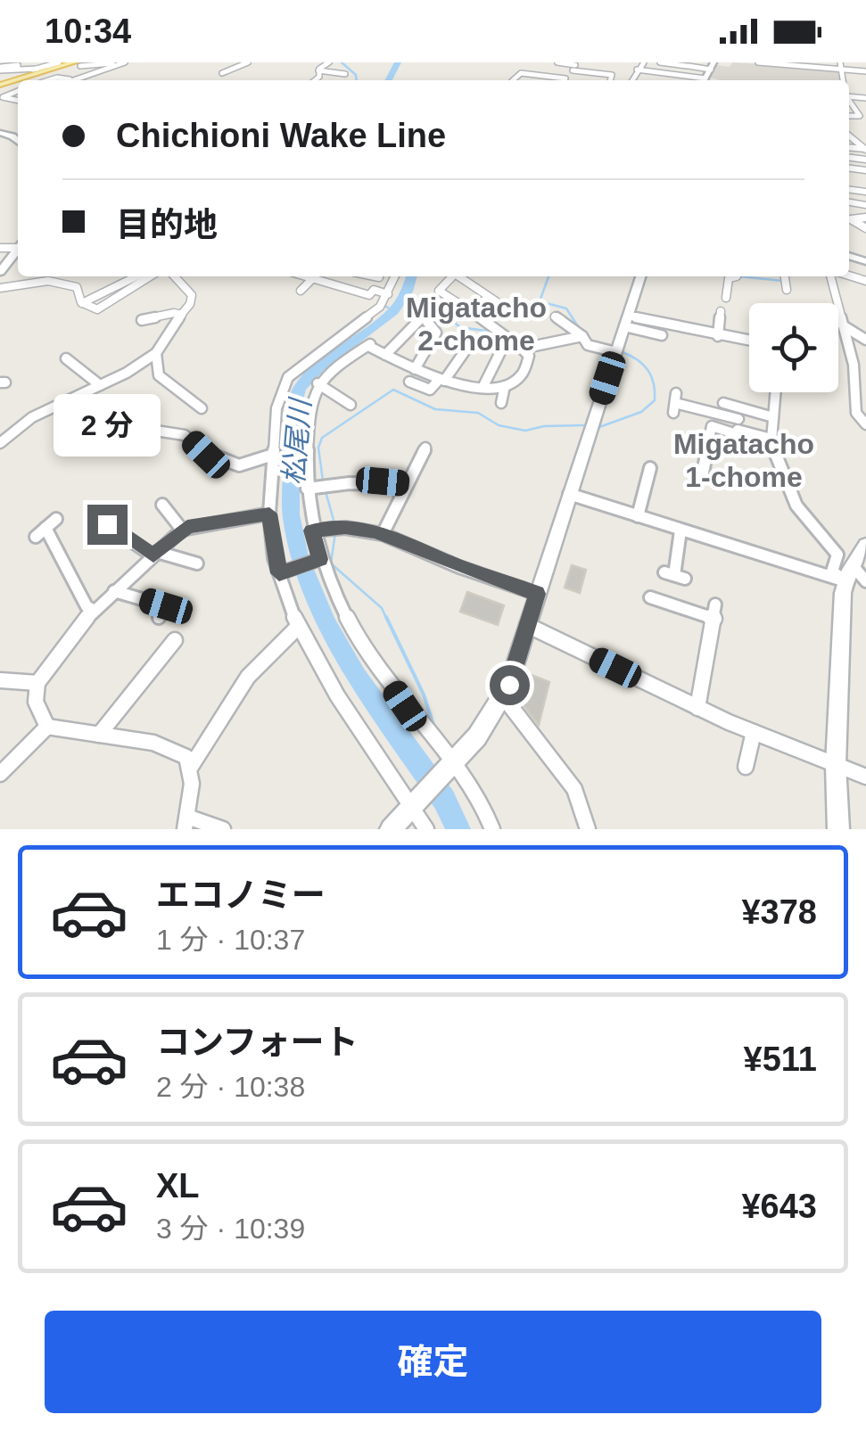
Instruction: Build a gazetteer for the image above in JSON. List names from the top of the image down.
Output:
{
  "districts": ["Migatacho 2-chome", "Migatacho 1-chome"],
  "water": ["松尾川"],
  "page": {
    "status": "10:34",
    "banner": ["Chichioni Wake Line", "目的地"],
    "bubble": "2 分",
    "list": [
      {
        "name": "エコノミー",
        "note": "1 分 · 10:37",
        "value": "¥378"
      },
      {
        "name": "コンフォート",
        "note": "2 分 · 10:38",
        "value": "¥511"
      },
      {
        "name": "XL",
        "note": "3 分 · 10:39",
        "value": "¥643"
      }
    ],
    "buttons": "確定"
  }
}
